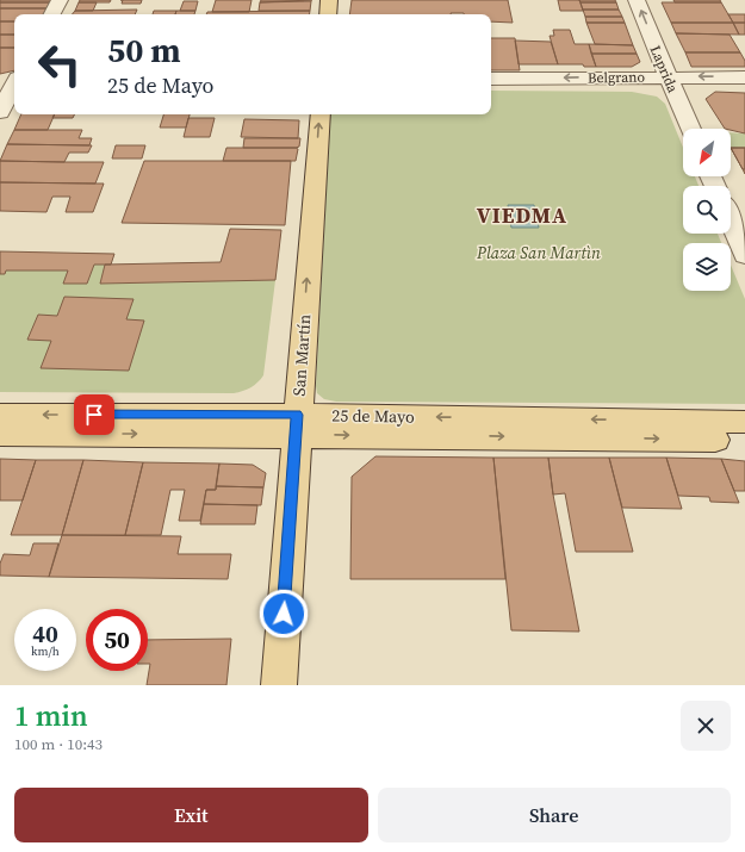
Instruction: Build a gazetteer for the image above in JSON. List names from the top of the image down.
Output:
{
  "streets": {
    "main road": ["San Martín", "25 de Mayo"],
    "street": ["Laprida", "Belgrano"]
  },
  "crossings": [
    ["Laprida", "Belgrano"],
    ["San Martín", "25 de Mayo"]
  ],
  "one_way": ["Laprida", "Belgrano", "San Martín"],
  "districts": ["VIEDMA"],
  "parks": ["Plaza San Martìn"],
  "north": "bottom left",
  "page": {
    "turn": ["50 m", "25 de Mayo"],
    "speed": "40 km/h",
    "limit": "50",
    "heading": ["1 min", "100 m · 10:43"],
    "buttons": ["Exit", "Share"]
  }
}
